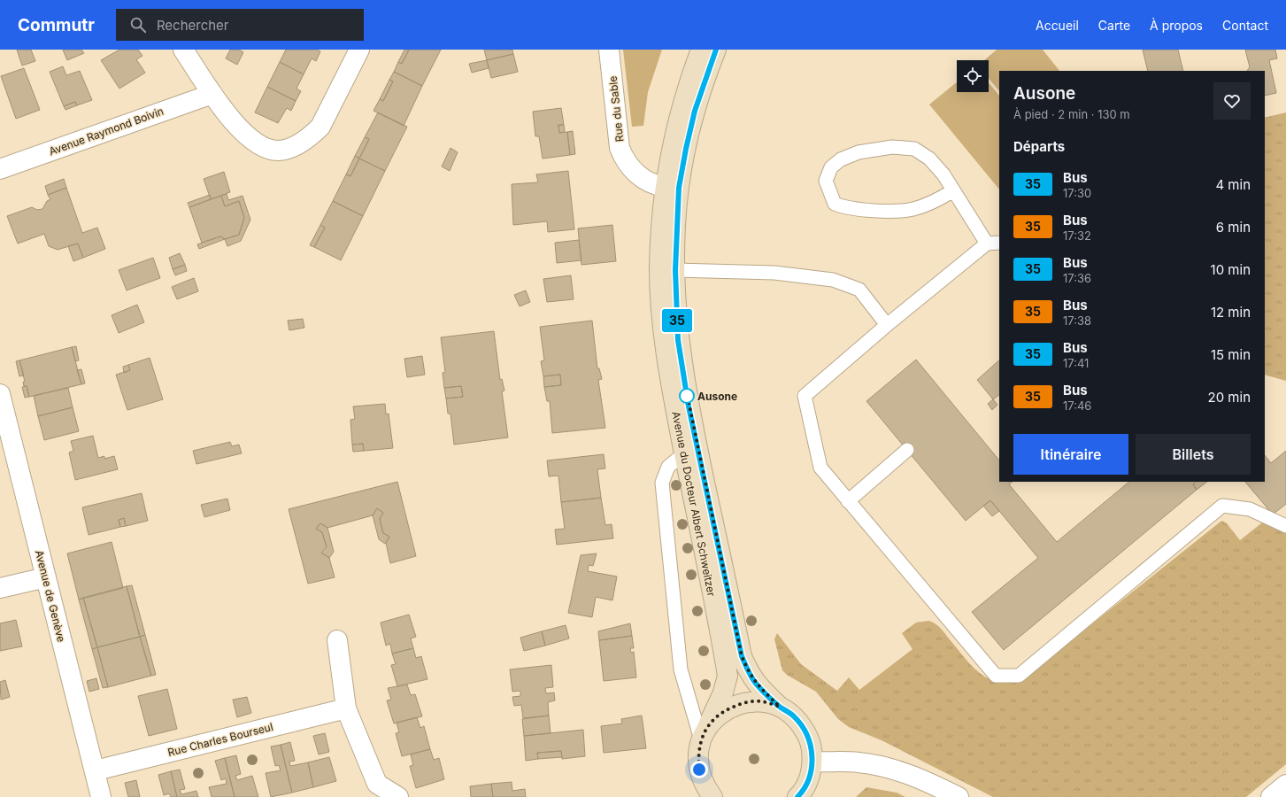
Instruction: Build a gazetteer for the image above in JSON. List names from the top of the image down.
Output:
{
  "streets": {
    "main road": ["Avenue du Docteur Albert Schweitzer"],
    "street": [
      "Rue du Sable",
      "Avenue Raymond Boivin",
      "Avenue de Genève",
      "Rue Charles Bourseul"
    ]
  },
  "crossings": [
    ["Rue du Sable", "Avenue du Docteur Albert Schweitzer"],
    ["Avenue de Genève", "Rue Charles Bourseul"]
  ],
  "places": ["Ausone"],
  "lines": ["bus line 35"],
  "page": {
    "header": "Commutr",
    "search": "Rechercher",
    "nav": [
      "Accueil",
      "Carte",
      "À propos",
      "Contact"
    ],
    "on_map": "35",
    "heading": [
      ["Ausone", "À pied · 2 min · 130 m"],
      "Départs"
    ],
    "list": [
      {
        "mark": "35",
        "name": "Bus",
        "note": "17:30",
        "value": "4 min"
      },
      {
        "mark": "35",
        "name": "Bus",
        "note": "17:32",
        "value": "6 min"
      },
      {
        "mark": "35",
        "name": "Bus",
        "note": "17:36",
        "value": "10 min"
      },
      {
        "mark": "35",
        "name": "Bus",
        "note": "17:38",
        "value": "12 min"
      },
      {
        "mark": "35",
        "name": "Bus",
        "note": "17:41",
        "value": "15 min"
      },
      {
        "mark": "35",
        "name": "Bus",
        "note": "17:46",
        "value": "20 min"
      }
    ],
    "buttons": ["Itinéraire", "Billets"]
  }
}
